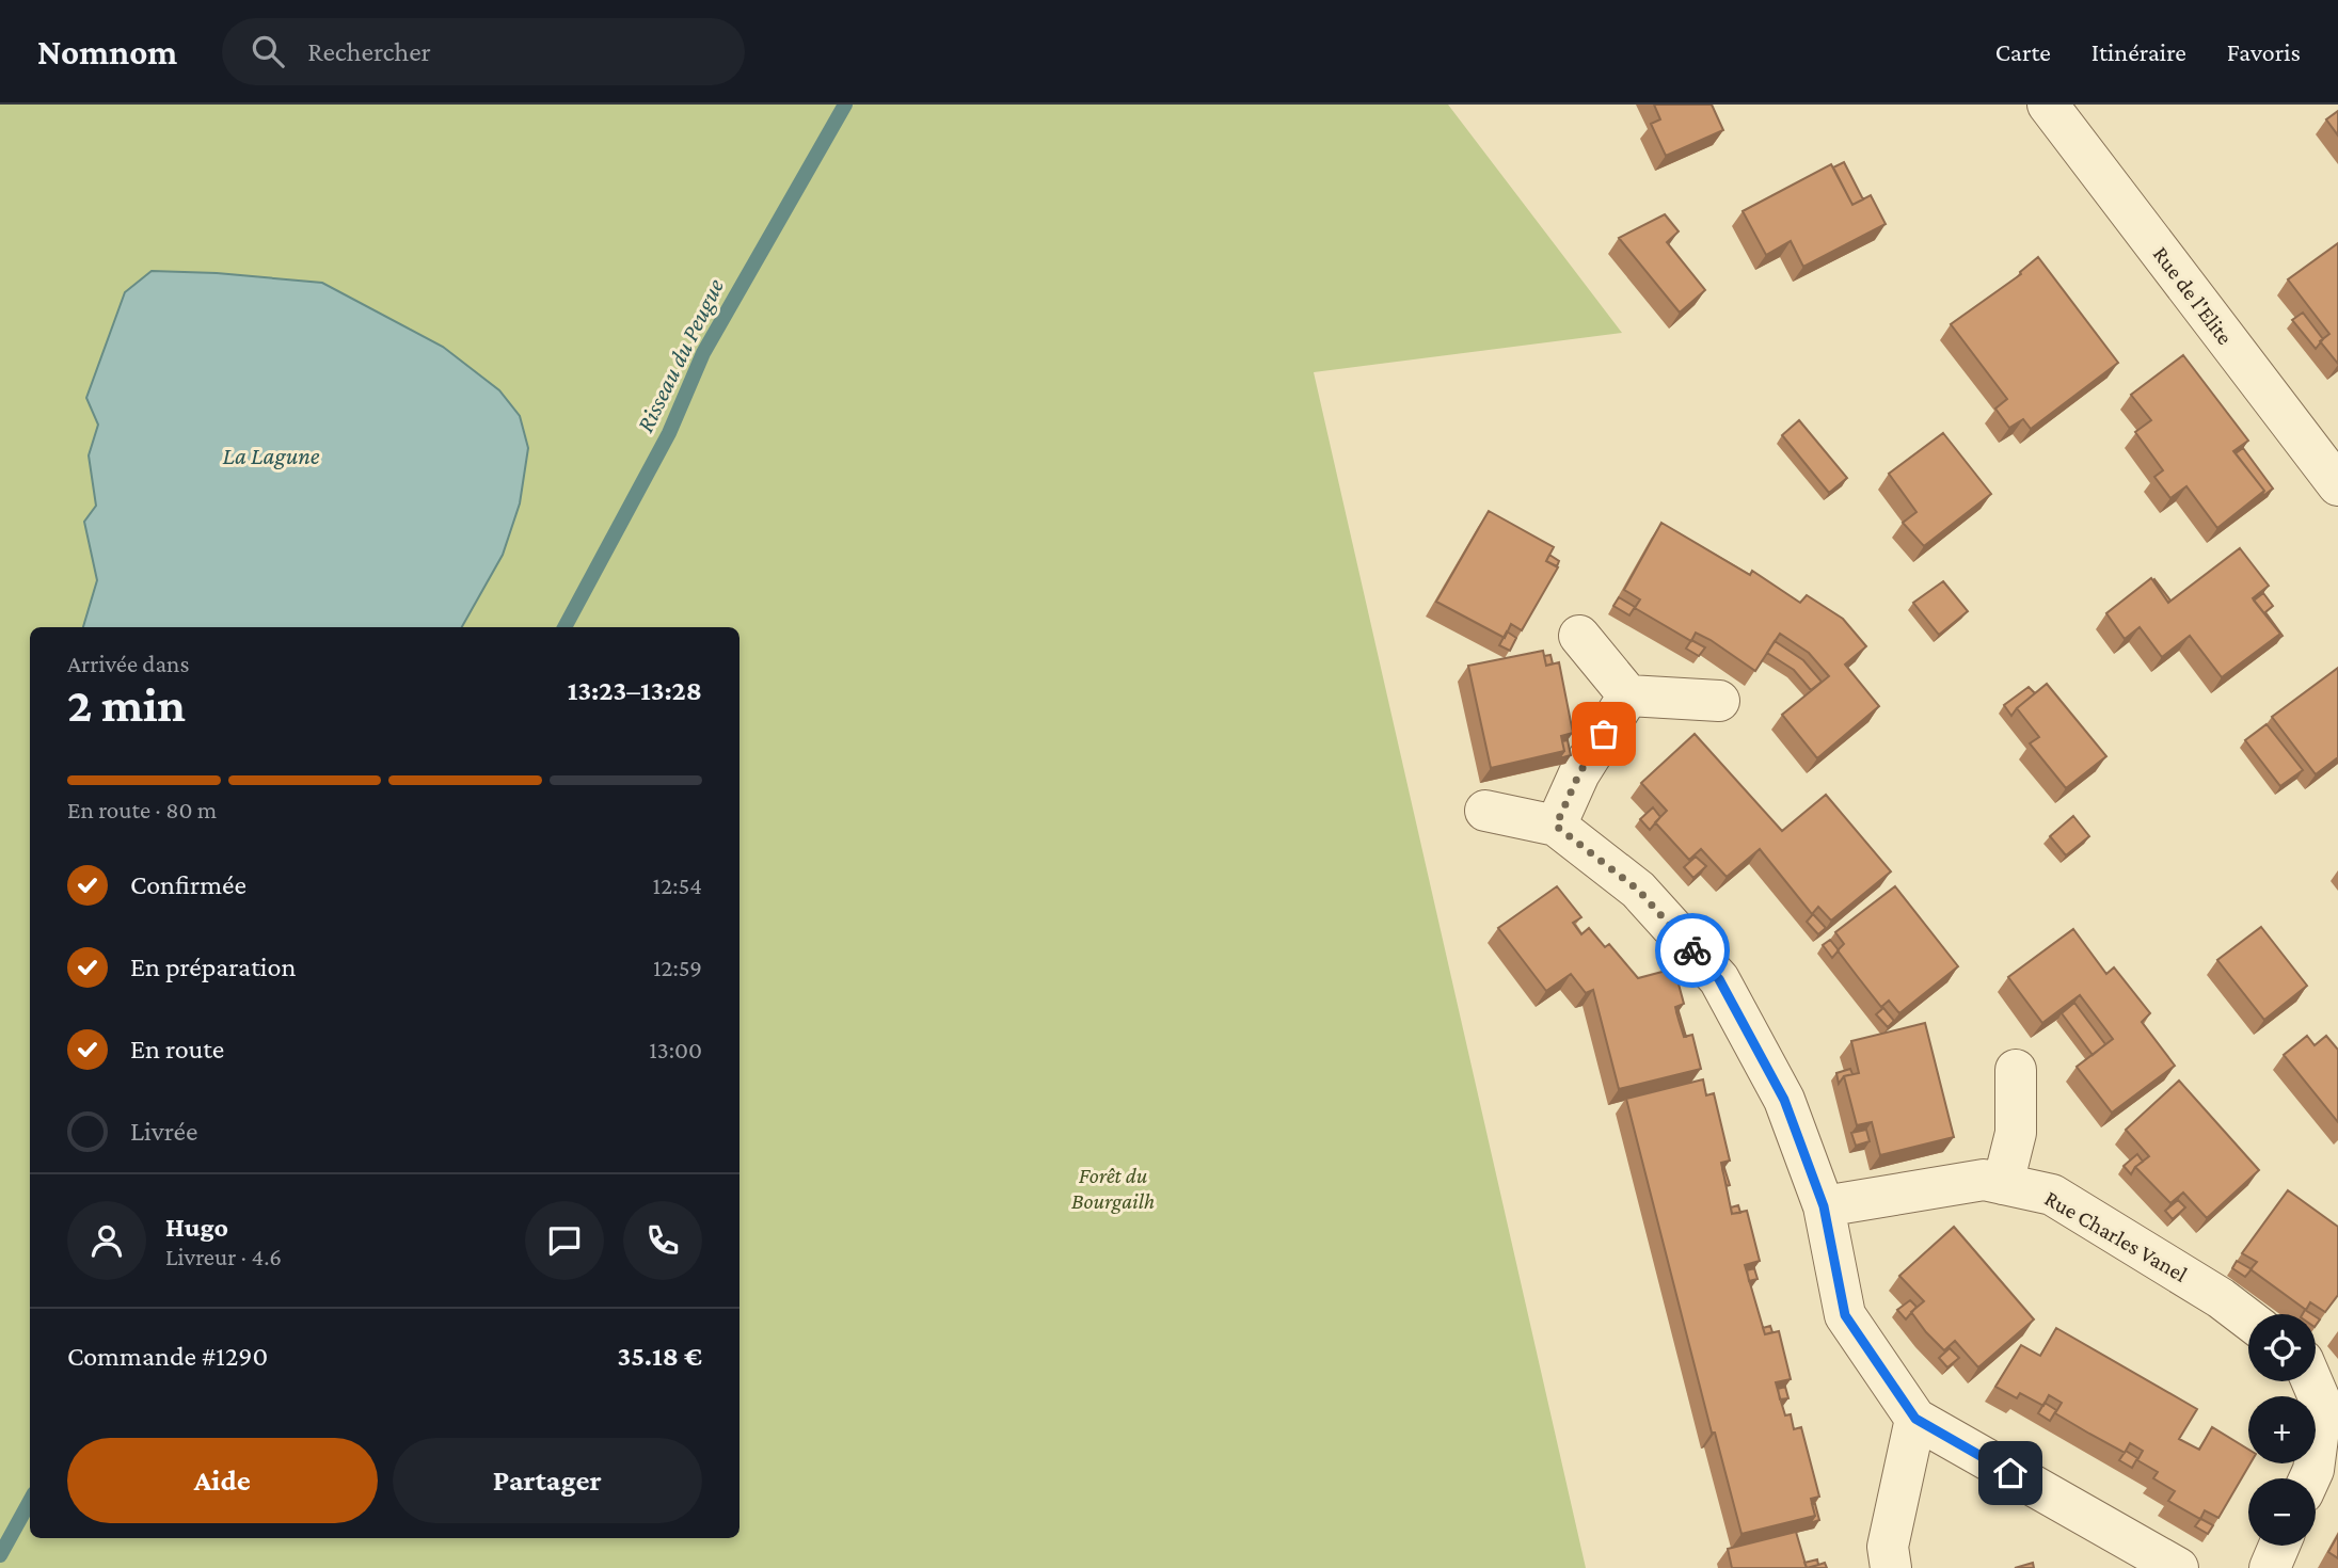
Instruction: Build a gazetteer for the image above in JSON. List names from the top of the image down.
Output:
{
  "streets": {
    "street": ["Rue de l'Elite", "Rue Charles Vanel"]
  },
  "water": ["Risseau du Peugue", "La Lagune"],
  "parks": ["Forêt du Bourgailh"],
  "page": {
    "header": "Nomnom",
    "search": "Rechercher",
    "nav": ["Carte", "Itinéraire", "Favoris"],
    "heading": ["2 min", "Arrivée dans", "13:23–13:28"],
    "panel": [
      "Hugo",
      "Livreur · 4.6",
      "Commande #1290",
      "35.18 €"
    ],
    "bar": "En route · 80 m",
    "list": [
      ["Confirmée", "12:54"],
      ["En préparation", "12:59"],
      ["En route", "13:00"],
      "Livrée"
    ],
    "map_buttons": ["+", "−"],
    "buttons": ["Aide", "Partager"]
  }
}
